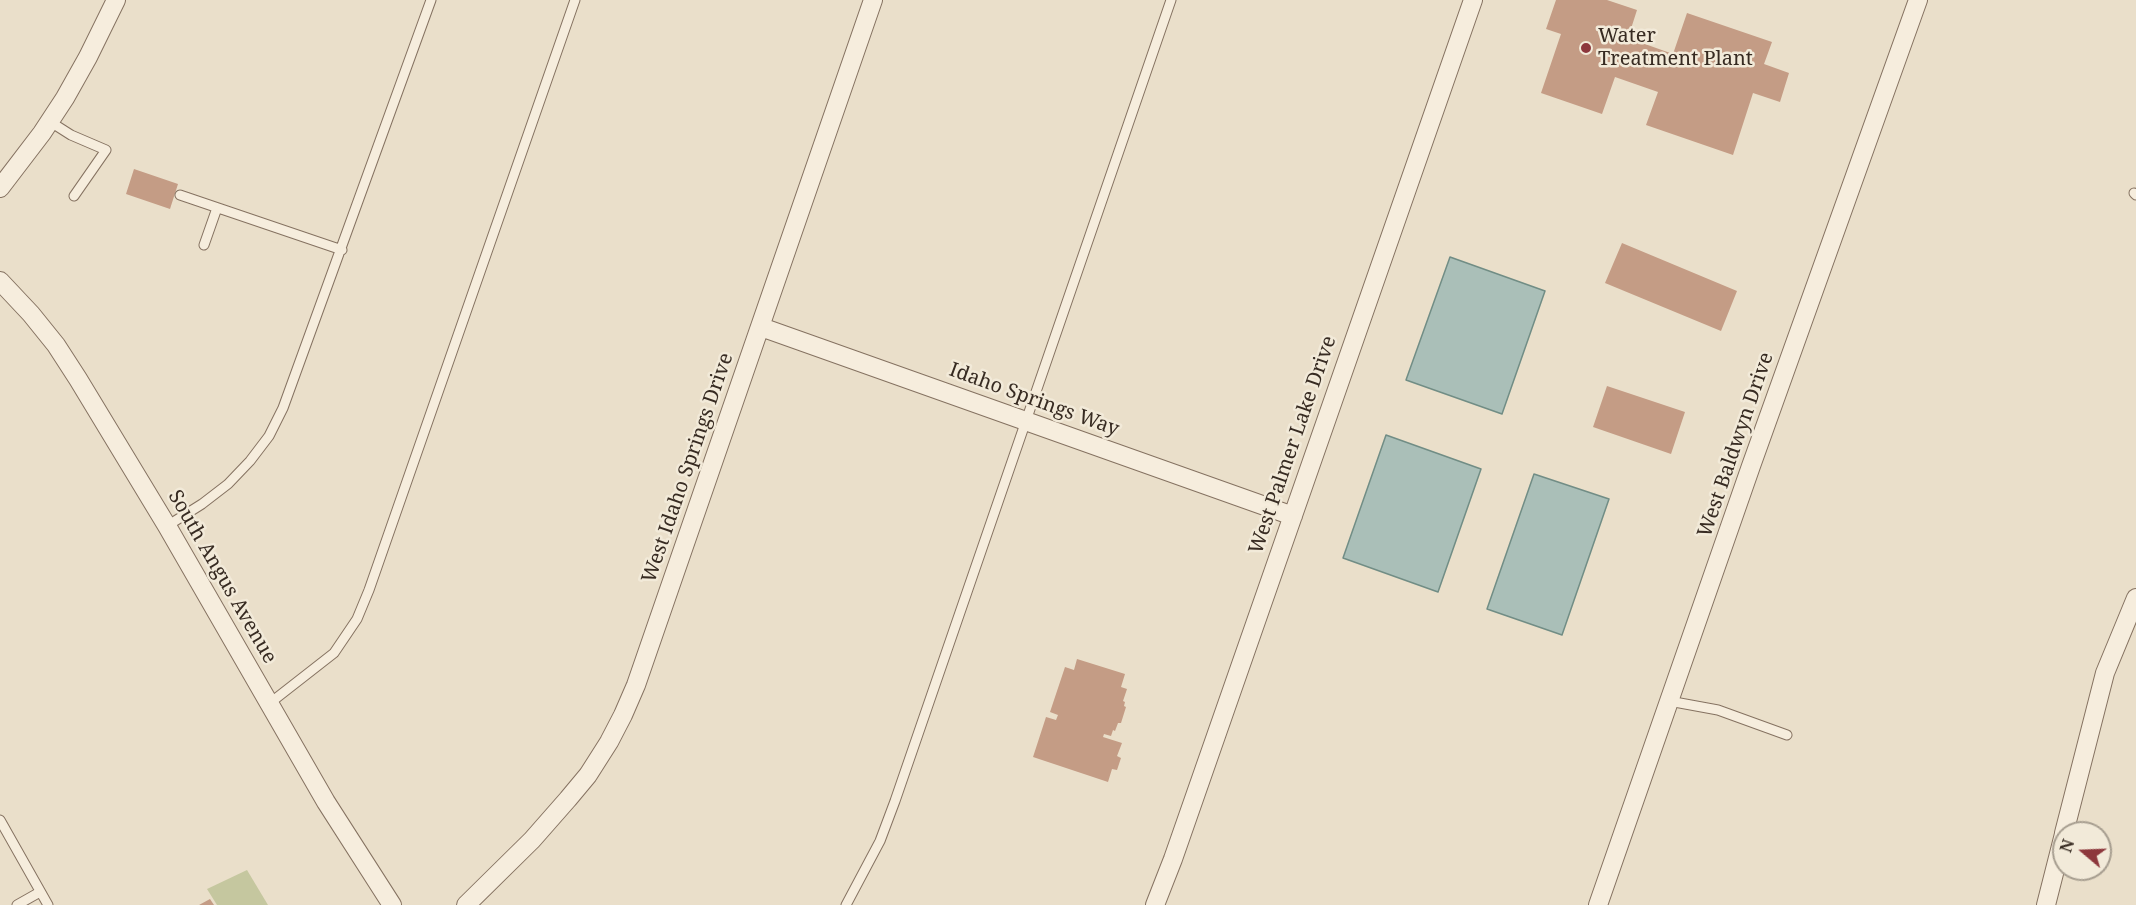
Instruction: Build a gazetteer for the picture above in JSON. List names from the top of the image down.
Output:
{
  "streets": {
    "street": [
      "Idaho Springs Way",
      "West Palmer Lake Drive",
      "West Baldwyn Drive",
      "West Idaho Springs Drive",
      "South Angus Avenue"
    ]
  },
  "crossings": [
    ["Idaho Springs Way", "West Palmer Lake Drive"],
    ["Idaho Springs Way", "West Idaho Springs Drive"]
  ],
  "places": ["Water Treatment Plant"],
  "north": "left"
}
